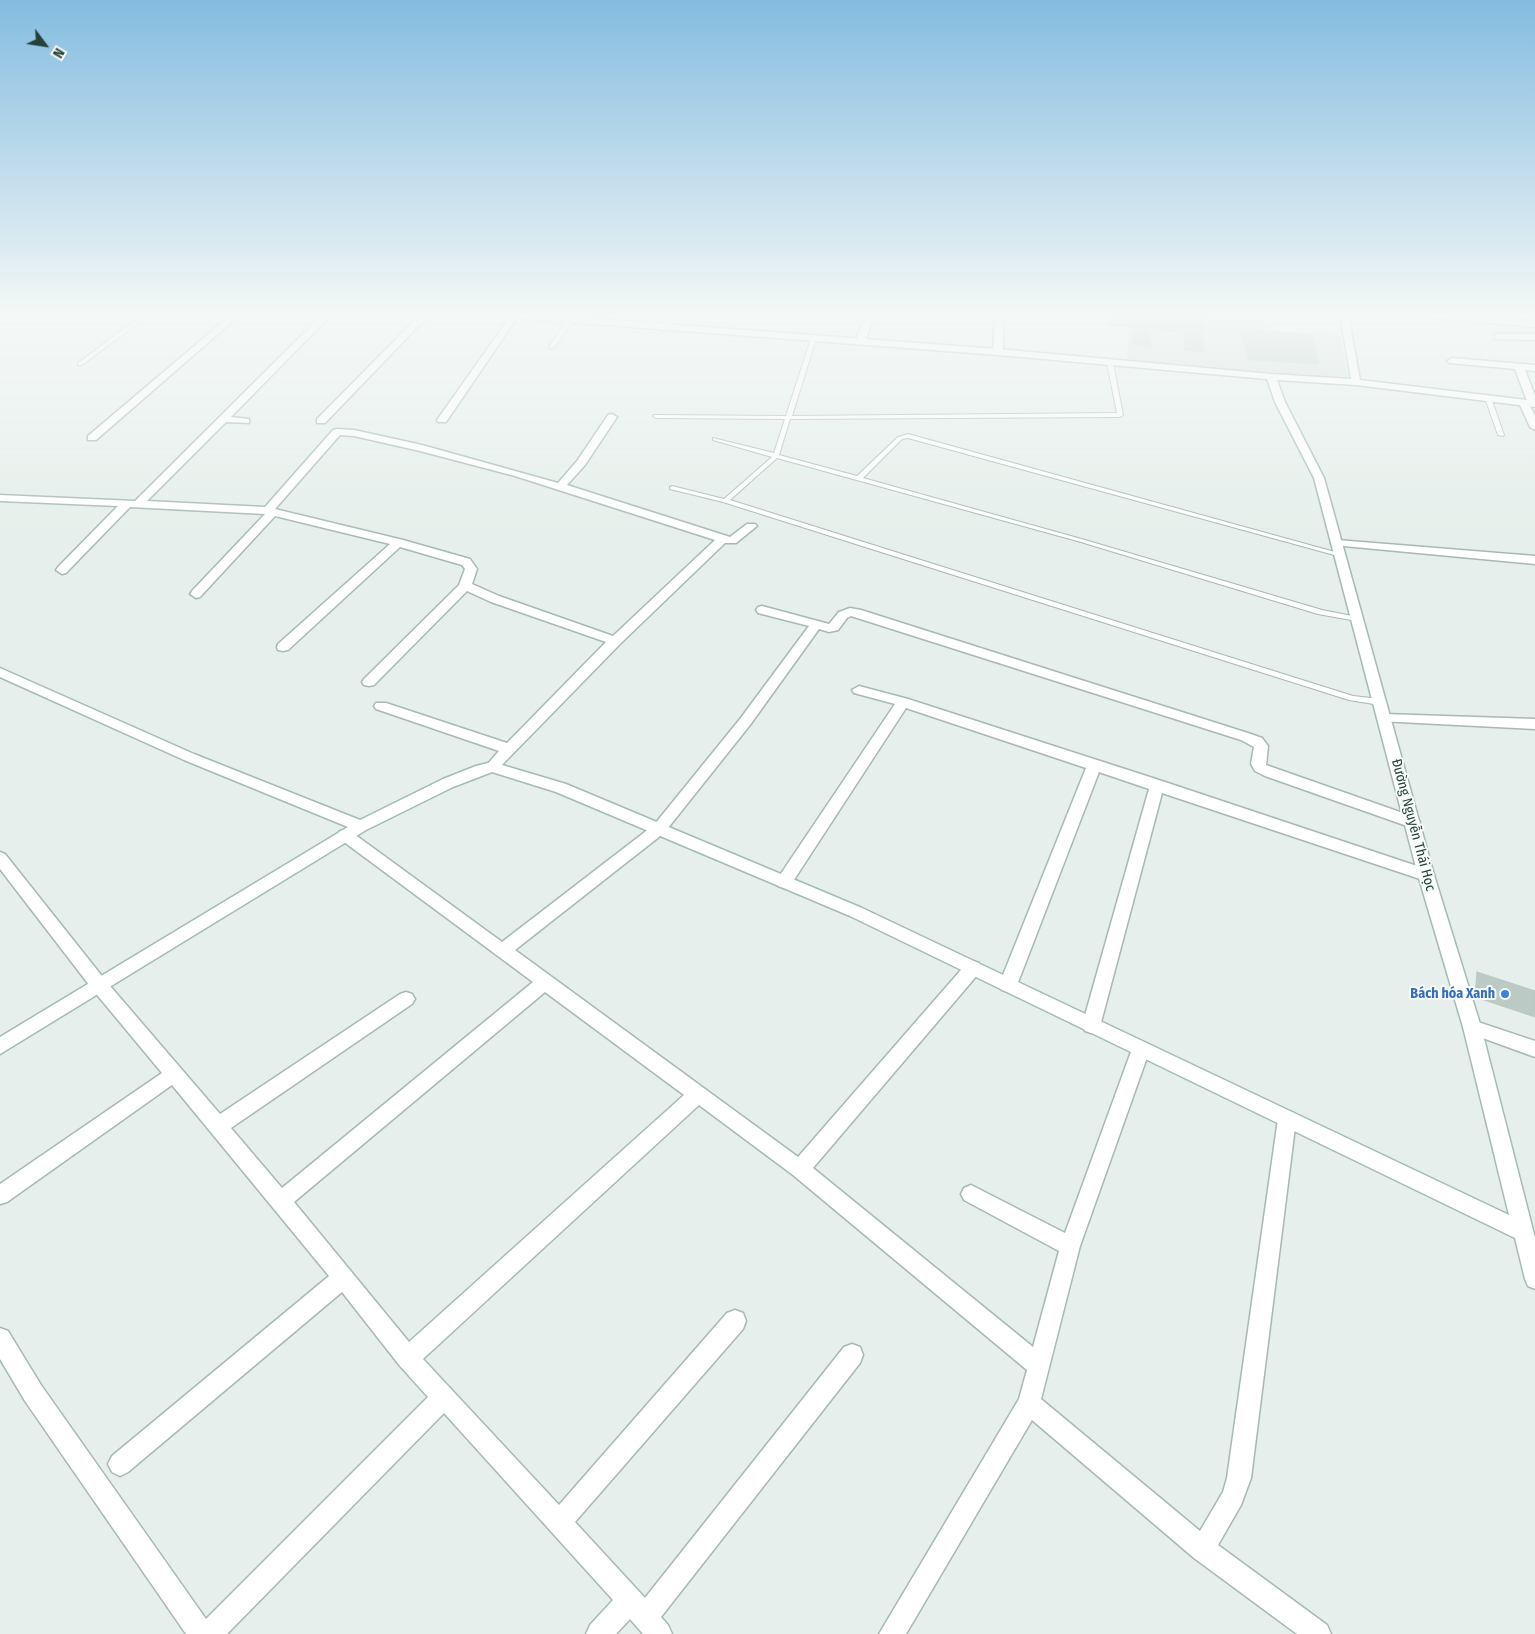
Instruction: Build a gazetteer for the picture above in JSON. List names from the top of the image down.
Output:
{
  "streets": {
    "street": ["Đường Nguyễn Thái Học"]
  },
  "places": ["Bách hóa Xanh"],
  "north": "bottom right"
}
